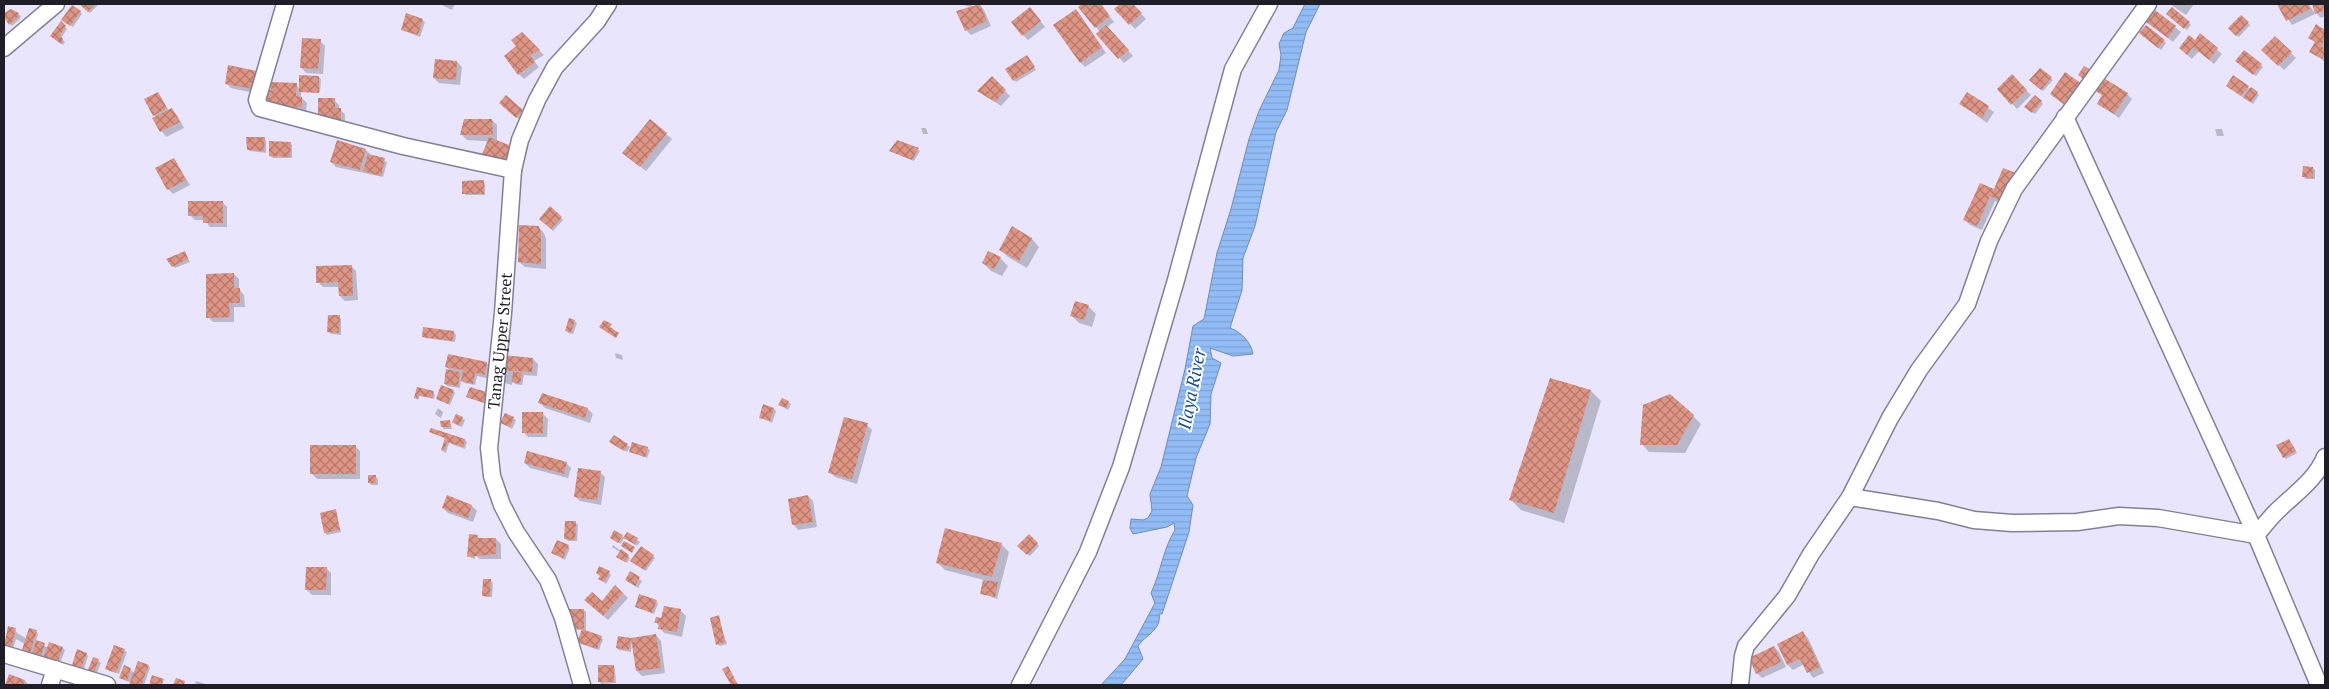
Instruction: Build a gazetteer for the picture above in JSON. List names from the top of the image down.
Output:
{
  "streets": {
    "street": ["Tanag Upper Street"]
  },
  "water": ["Ilaya River"]
}
